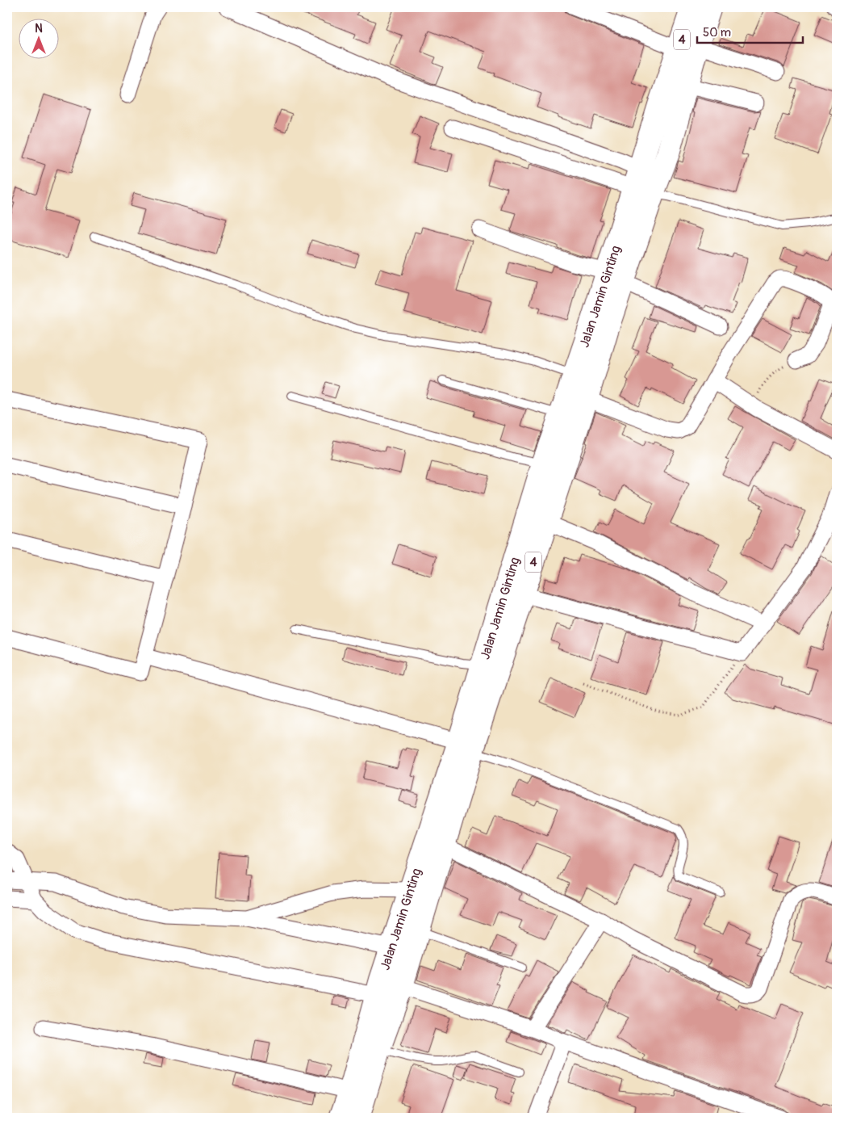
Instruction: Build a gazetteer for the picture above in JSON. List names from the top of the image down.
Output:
{
  "streets": {
    "highway": ["4", "Jalan Jamin Ginting"]
  },
  "scale_bar": "50 m",
  "north": "top"
}
